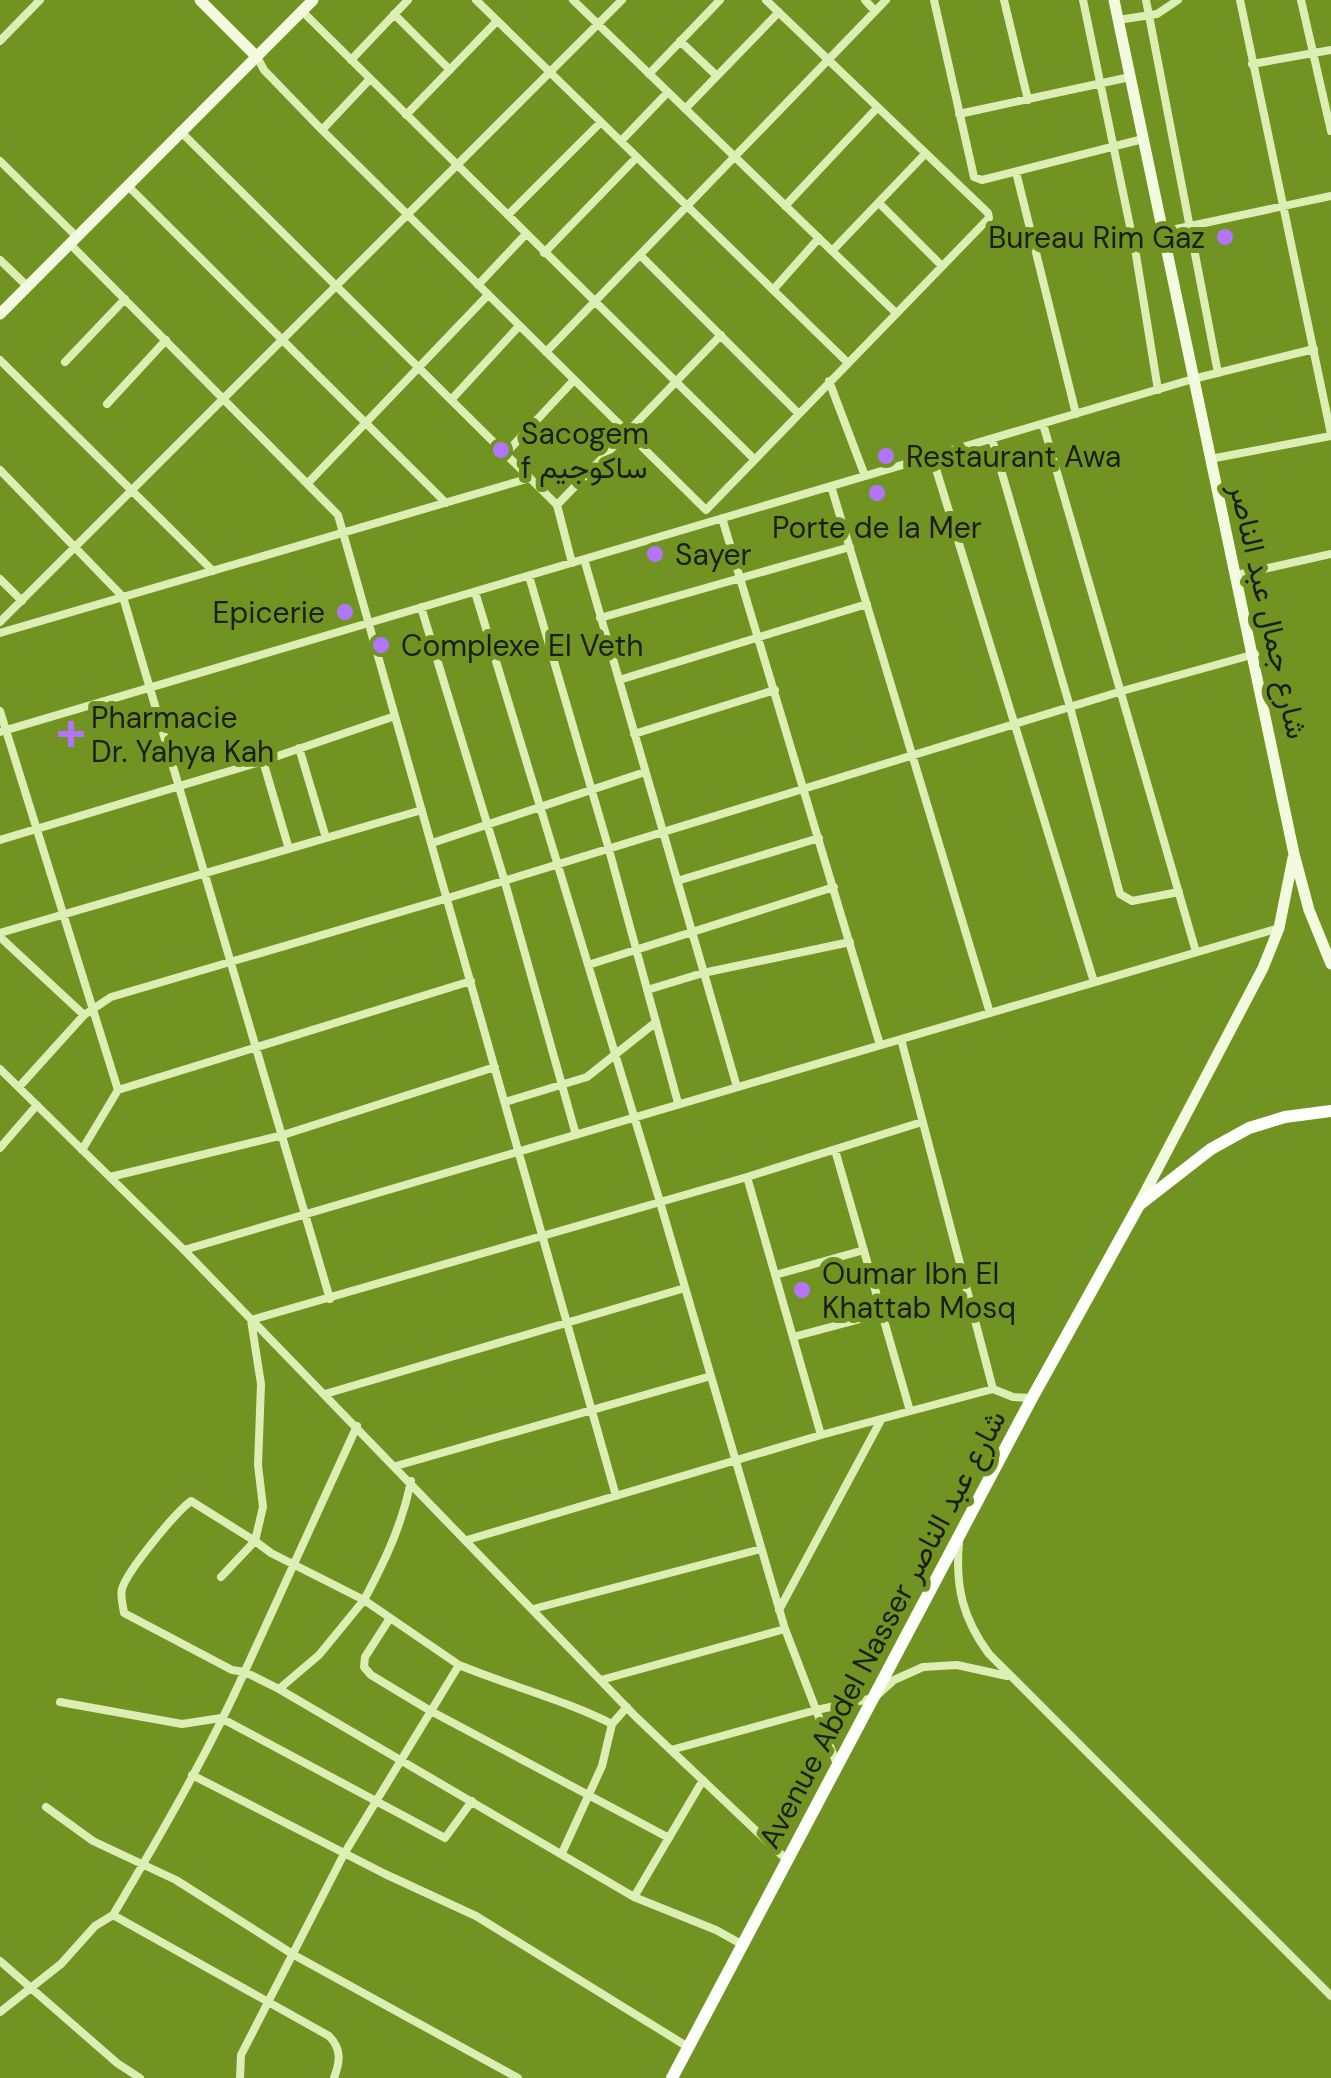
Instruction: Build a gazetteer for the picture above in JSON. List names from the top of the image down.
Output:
{
  "streets": {
    "main road": ["شارع جمال عبد الناصر", "Avenue Abdel Nasser شارع عبد الناصر"]
  },
  "crossings": [
    ["شارع جمال عبد الناصر", "Avenue Abdel Nasser شارع عبد الناصر"]
  ],
  "places": {
    "other": [
      "Bureau Rim Gaz",
      "Sacogem f ساكوجيم",
      "Restaurant Awa",
      "Porte de la Mer",
      "Sayer",
      "Epicerie",
      "Complexe El Veth",
      "Oumar Ibn El Khattab Mosq"
    ],
    "health": ["Pharmacie Dr. Yahya Kah"]
  }
}
